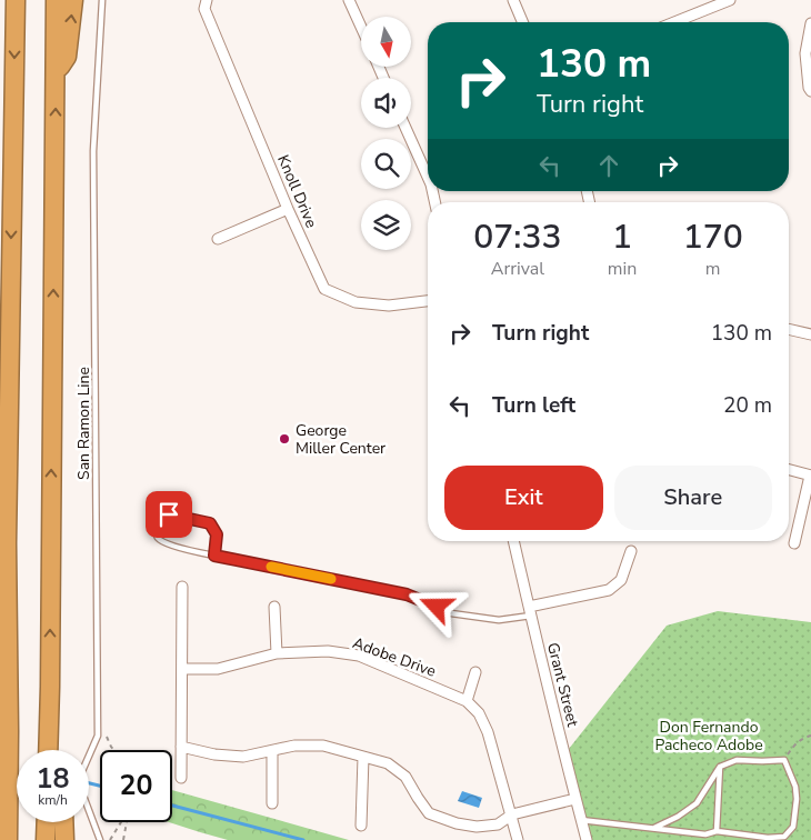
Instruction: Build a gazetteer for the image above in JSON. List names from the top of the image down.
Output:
{
  "streets": {
    "street": ["Knoll Drive", "Adobe Drive", "Grant Street"],
    "lane": ["San Ramon Line"]
  },
  "parks": ["Don Fernando Pacheco Adobe"],
  "places": ["George Miller Center"],
  "north": "bottom",
  "page": {
    "turn": ["130 m", "Turn right"],
    "eta": [
      "07:33",
      "Arrival",
      "1",
      "min",
      "170",
      "m"
    ],
    "list": [
      {
        "name": "Turn right",
        "value": "130 m"
      },
      {
        "name": "Turn left",
        "value": "20 m"
      }
    ],
    "buttons": ["Exit", "Share"],
    "speed": "18 km/h",
    "limit": "20"
  }
}
